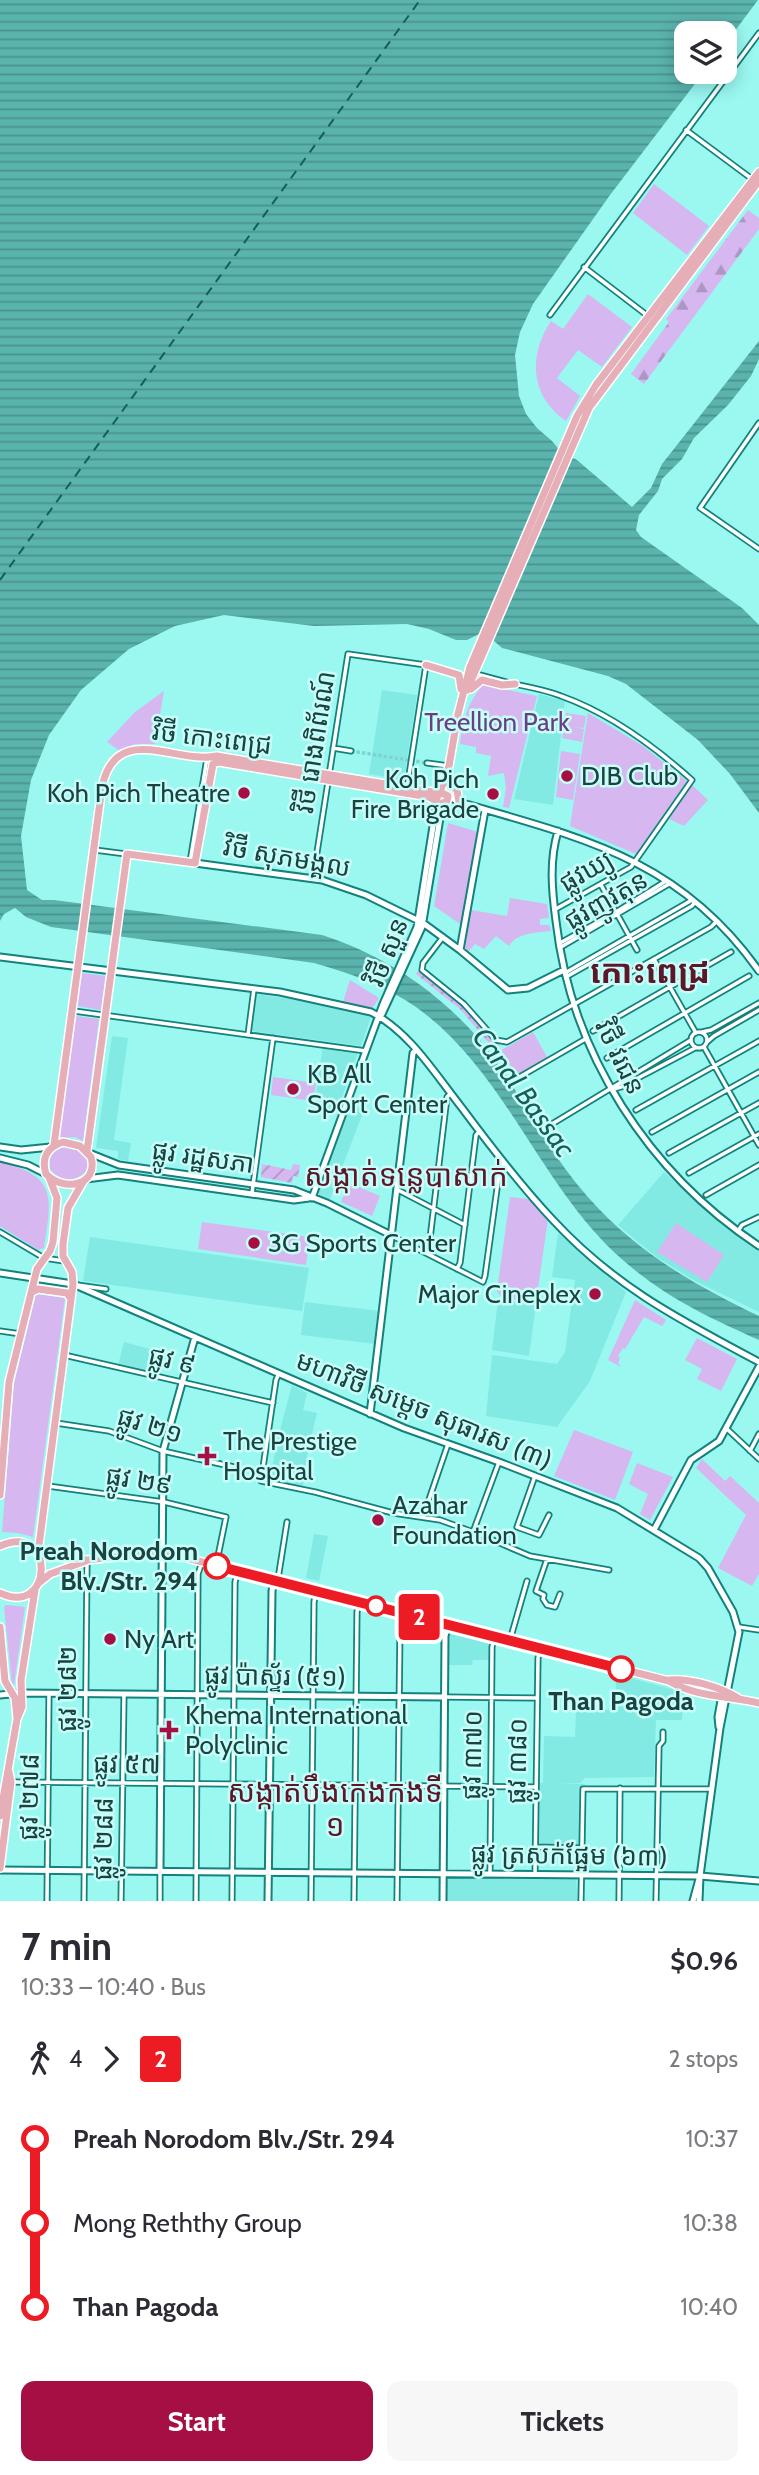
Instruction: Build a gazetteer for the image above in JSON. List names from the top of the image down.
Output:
{
  "streets": {
    "main road": ["វិថី កោះពេជ្រ", "វិថី សុភមង្គល", "វិថី សួន"],
    "street": [
      "វិថី រោងពិព័រណ៍",
      "ផ្លូវឃ្យូ",
      "ផ្លូវញូវតុន",
      "វិថី វរជន",
      "ផ្លូវ រដ្ឋសភា",
      "ផ្លូវ ៩",
      "មហាវិថី សម្តេច សុធារស (៣)",
      "ផ្លូវ ២១",
      "ផ្លូវ ២៩",
      "ផ្លូវ ប៉ាស្ទ័រ (៥១)",
      "ផ្លូវ ២៨២",
      "ផ្លូវ ៣៧០",
      "ផ្លូវ ៣៨០",
      "ផ្លូវ ៥៧",
      "ផ្លូវ ២៧៨",
      "ផ្លូវ ២៨៨",
      "ផ្លូវ ត្រសក់ផ្អែម (៦៣)"
    ]
  },
  "crossings": [
    ["វិថី កោះពេជ្រ", "វិថី រោងពិព័រណ៍"],
    ["វិថី កោះពេជ្រ", "វិថី សុភមង្គល"],
    ["វិថី កោះពេជ្រ", "ផ្លូវឃ្យូ"],
    ["វិថី កោះពេជ្រ", "ផ្លូវញូវតុន"],
    ["វិថី កោះពេជ្រ", "វិថី សួន"],
    ["វិថី កោះពេជ្រ", "វិថី វរជន"],
    ["វិថី កោះពេជ្រ", "ផ្លូវ រដ្ឋសភា"],
    ["វិថី រោងពិព័រណ៍", "វិថី សុភមង្គល"],
    ["វិថី សុភមង្គល", "វិថី សួន"],
    ["វិថី សុភមង្គល", "វិថី វរជន"],
    ["ផ្លូវឃ្យូ", "វិថី វរជន"],
    ["ផ្លូវញូវតុន", "វិថី វរជន"],
    ["វិថី សួន", "ផ្លូវ រដ្ឋសភា"],
    ["ផ្លូវ ប៉ាស្ទ័រ (៥១)", "ផ្លូវ ២៨២"],
    ["ផ្លូវ ប៉ាស្ទ័រ (៥១)", "ផ្លូវ ៣៧០"],
    ["ផ្លូវ ប៉ាស្ទ័រ (៥១)", "ផ្លូវ ៣៨០"],
    ["ផ្លូវ ប៉ាស្ទ័រ (៥១)", "ផ្លូវ ២៧៨"],
    ["ផ្លូវ ប៉ាស្ទ័រ (៥១)", "ផ្លូវ ២៨៨"],
    ["ផ្លូវ ២៨២", "ផ្លូវ ៥៧"],
    ["ផ្លូវ ២៨២", "ផ្លូវ ត្រសក់ផ្អែម (៦៣)"],
    ["ផ្លូវ ៣៧០", "ផ្លូវ ៥៧"],
    ["ផ្លូវ ៣៧០", "ផ្លូវ ត្រសក់ផ្អែម (៦៣)"],
    ["ផ្លូវ ៣៨០", "ផ្លូវ ៥៧"],
    ["ផ្លូវ ៣៨០", "ផ្លូវ ត្រសក់ផ្អែម (៦៣)"],
    ["ផ្លូវ ៥៧", "ផ្លូវ ២៧៨"],
    ["ផ្លូវ ៥៧", "ផ្លូវ ២៨៨"],
    ["ផ្លូវ ២៧៨", "ផ្លូវ ត្រសក់ផ្អែម (៦៣)"],
    ["ផ្លូវ ២៨៨", "ផ្លូវ ត្រសក់ផ្អែម (៦៣)"]
  ],
  "districts": ["កោះពេជ្រ", "សង្កាត់ទន្លេបាសាក់", "សង្កាត់បឹងកេងកងទី ១"],
  "water": ["Canal Bassac"],
  "parks": ["Treellion Park"],
  "places": {
    "other": [
      "DIB Club",
      "Koh Pich Theatre",
      "Koh Pich Fire Brigade",
      "KB All Sport Center",
      "3G Sports Center",
      "Major Cineplex",
      "Azahar Foundation",
      "Preah Norodom Blv./Str. 294",
      "Ny Art",
      "Than Pagoda"
    ],
    "health": ["The Prestige Hospital", "Khema International Polyclinic"]
  },
  "lines": ["bus line 2"],
  "page": {
    "on_map": "2",
    "heading": ["7 min", "10:33 – 10:40 · Bus", "$0.96"],
    "legs": ["4", "2", "2 stops"],
    "list": [
      {
        "name": "Preah Norodom Blv./Str. 294",
        "value": "10:37"
      },
      {
        "name": "Mong Reththy Group",
        "value": "10:38"
      },
      {
        "name": "Than Pagoda",
        "value": "10:40"
      }
    ],
    "buttons": ["Start", "Tickets"]
  }
}
